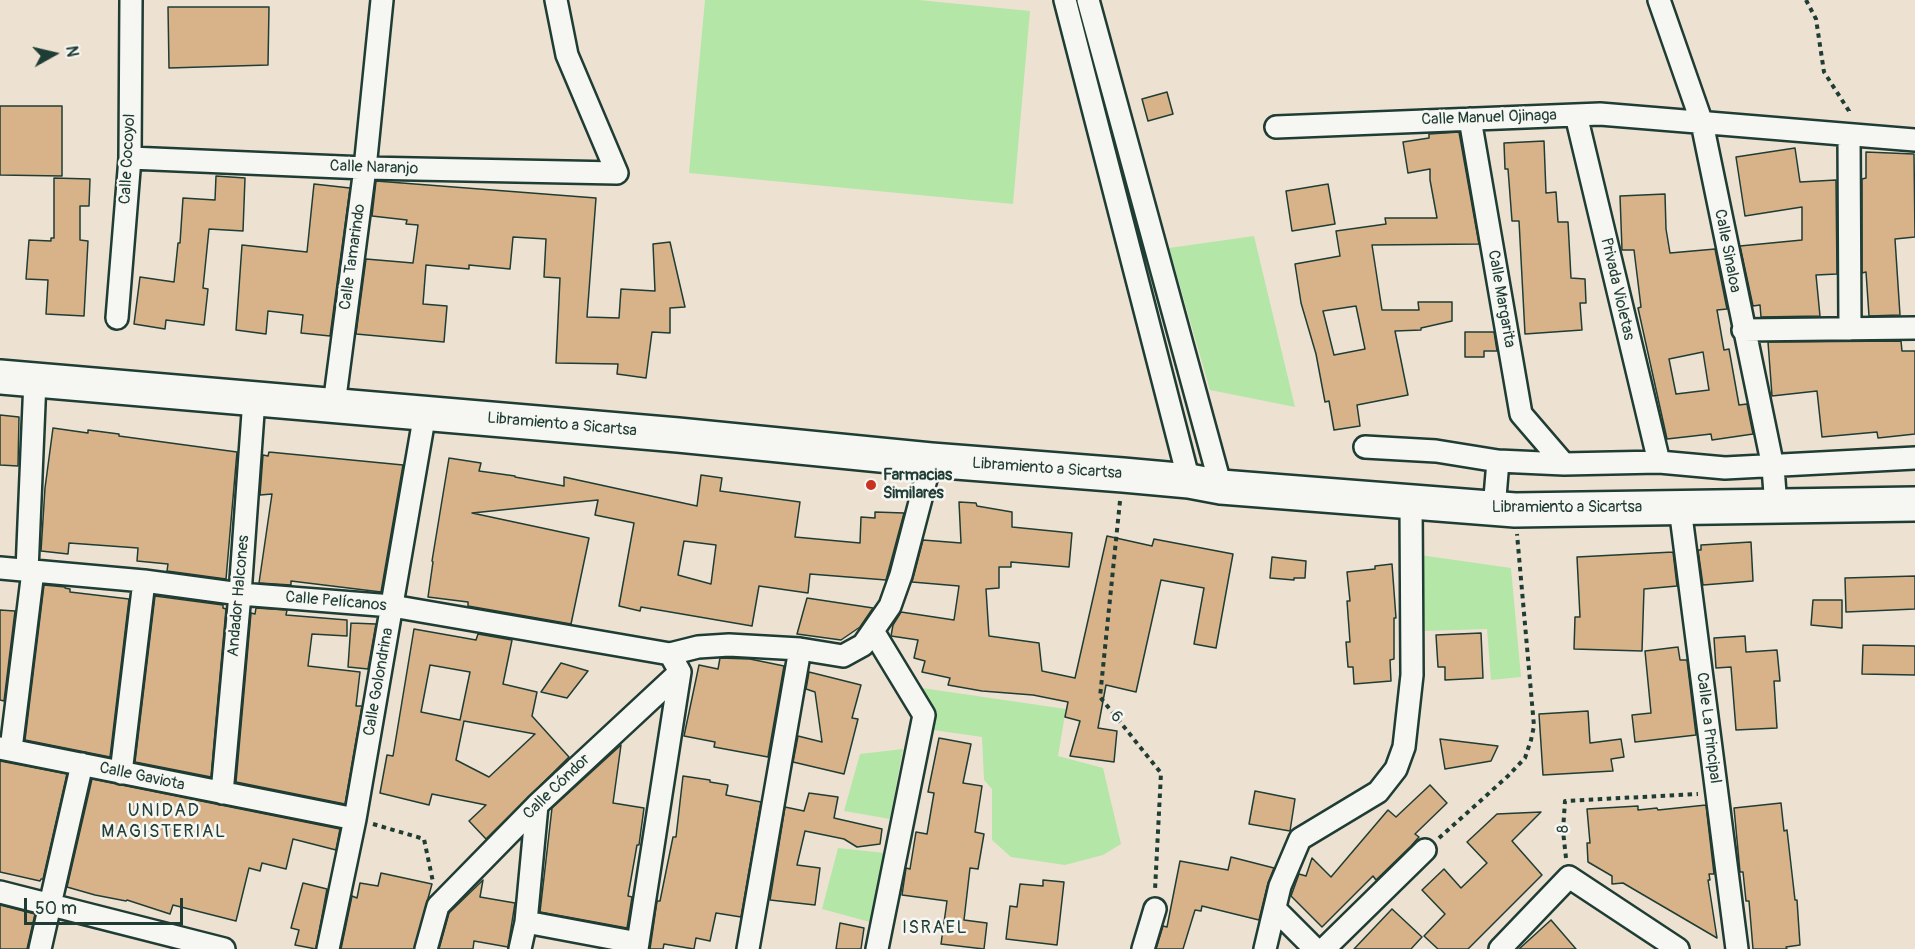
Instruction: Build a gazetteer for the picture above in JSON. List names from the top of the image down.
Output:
{
  "streets": {
    "main road": ["Libramiento a Sicartsa"],
    "street": [
      "Calle Manuel Ojinaga",
      "Calle Cocoyol",
      "Calle Naranjo",
      "Calle Sinaloa",
      "Calle Tamarindo",
      "Privada Violetas",
      "Calle Margarita",
      "Andador Halcones",
      "Calle Pelícanos",
      "Calle Golondrina",
      "Calle La Principal",
      "Calle Gaviota",
      "Calle Cóndor"
    ],
    "path": ["6", "8"]
  },
  "crossings": [
    ["Calle Manuel Ojinaga", "Calle Sinaloa"],
    ["Calle Manuel Ojinaga", "Privada Violetas"],
    ["Calle Manuel Ojinaga", "Calle Margarita"],
    ["Calle Cocoyol", "Calle Naranjo"],
    ["Calle Naranjo", "Calle Tamarindo"],
    ["Calle Sinaloa", "Libramiento a Sicartsa"],
    ["Calle Tamarindo", "Libramiento a Sicartsa"],
    ["Libramiento a Sicartsa", "Andador Halcones"],
    ["Libramiento a Sicartsa", "Calle Pelícanos"],
    ["Libramiento a Sicartsa", "Calle Golondrina"],
    ["Libramiento a Sicartsa", "6"],
    ["Libramiento a Sicartsa", "Calle La Principal"],
    ["Andador Halcones", "Calle Pelícanos"],
    ["Andador Halcones", "Calle Gaviota"],
    ["Calle Pelícanos", "Calle Golondrina"],
    ["Calle Pelícanos", "Calle Cóndor"],
    ["Calle Golondrina", "Calle Gaviota"],
    ["Calle La Principal", "8"]
  ],
  "districts": ["UNIDAD MAGISTERIAL", "ISRAEL"],
  "places": ["Farmacias Similares"],
  "scale_bar": "50 m",
  "north": "right"
}
